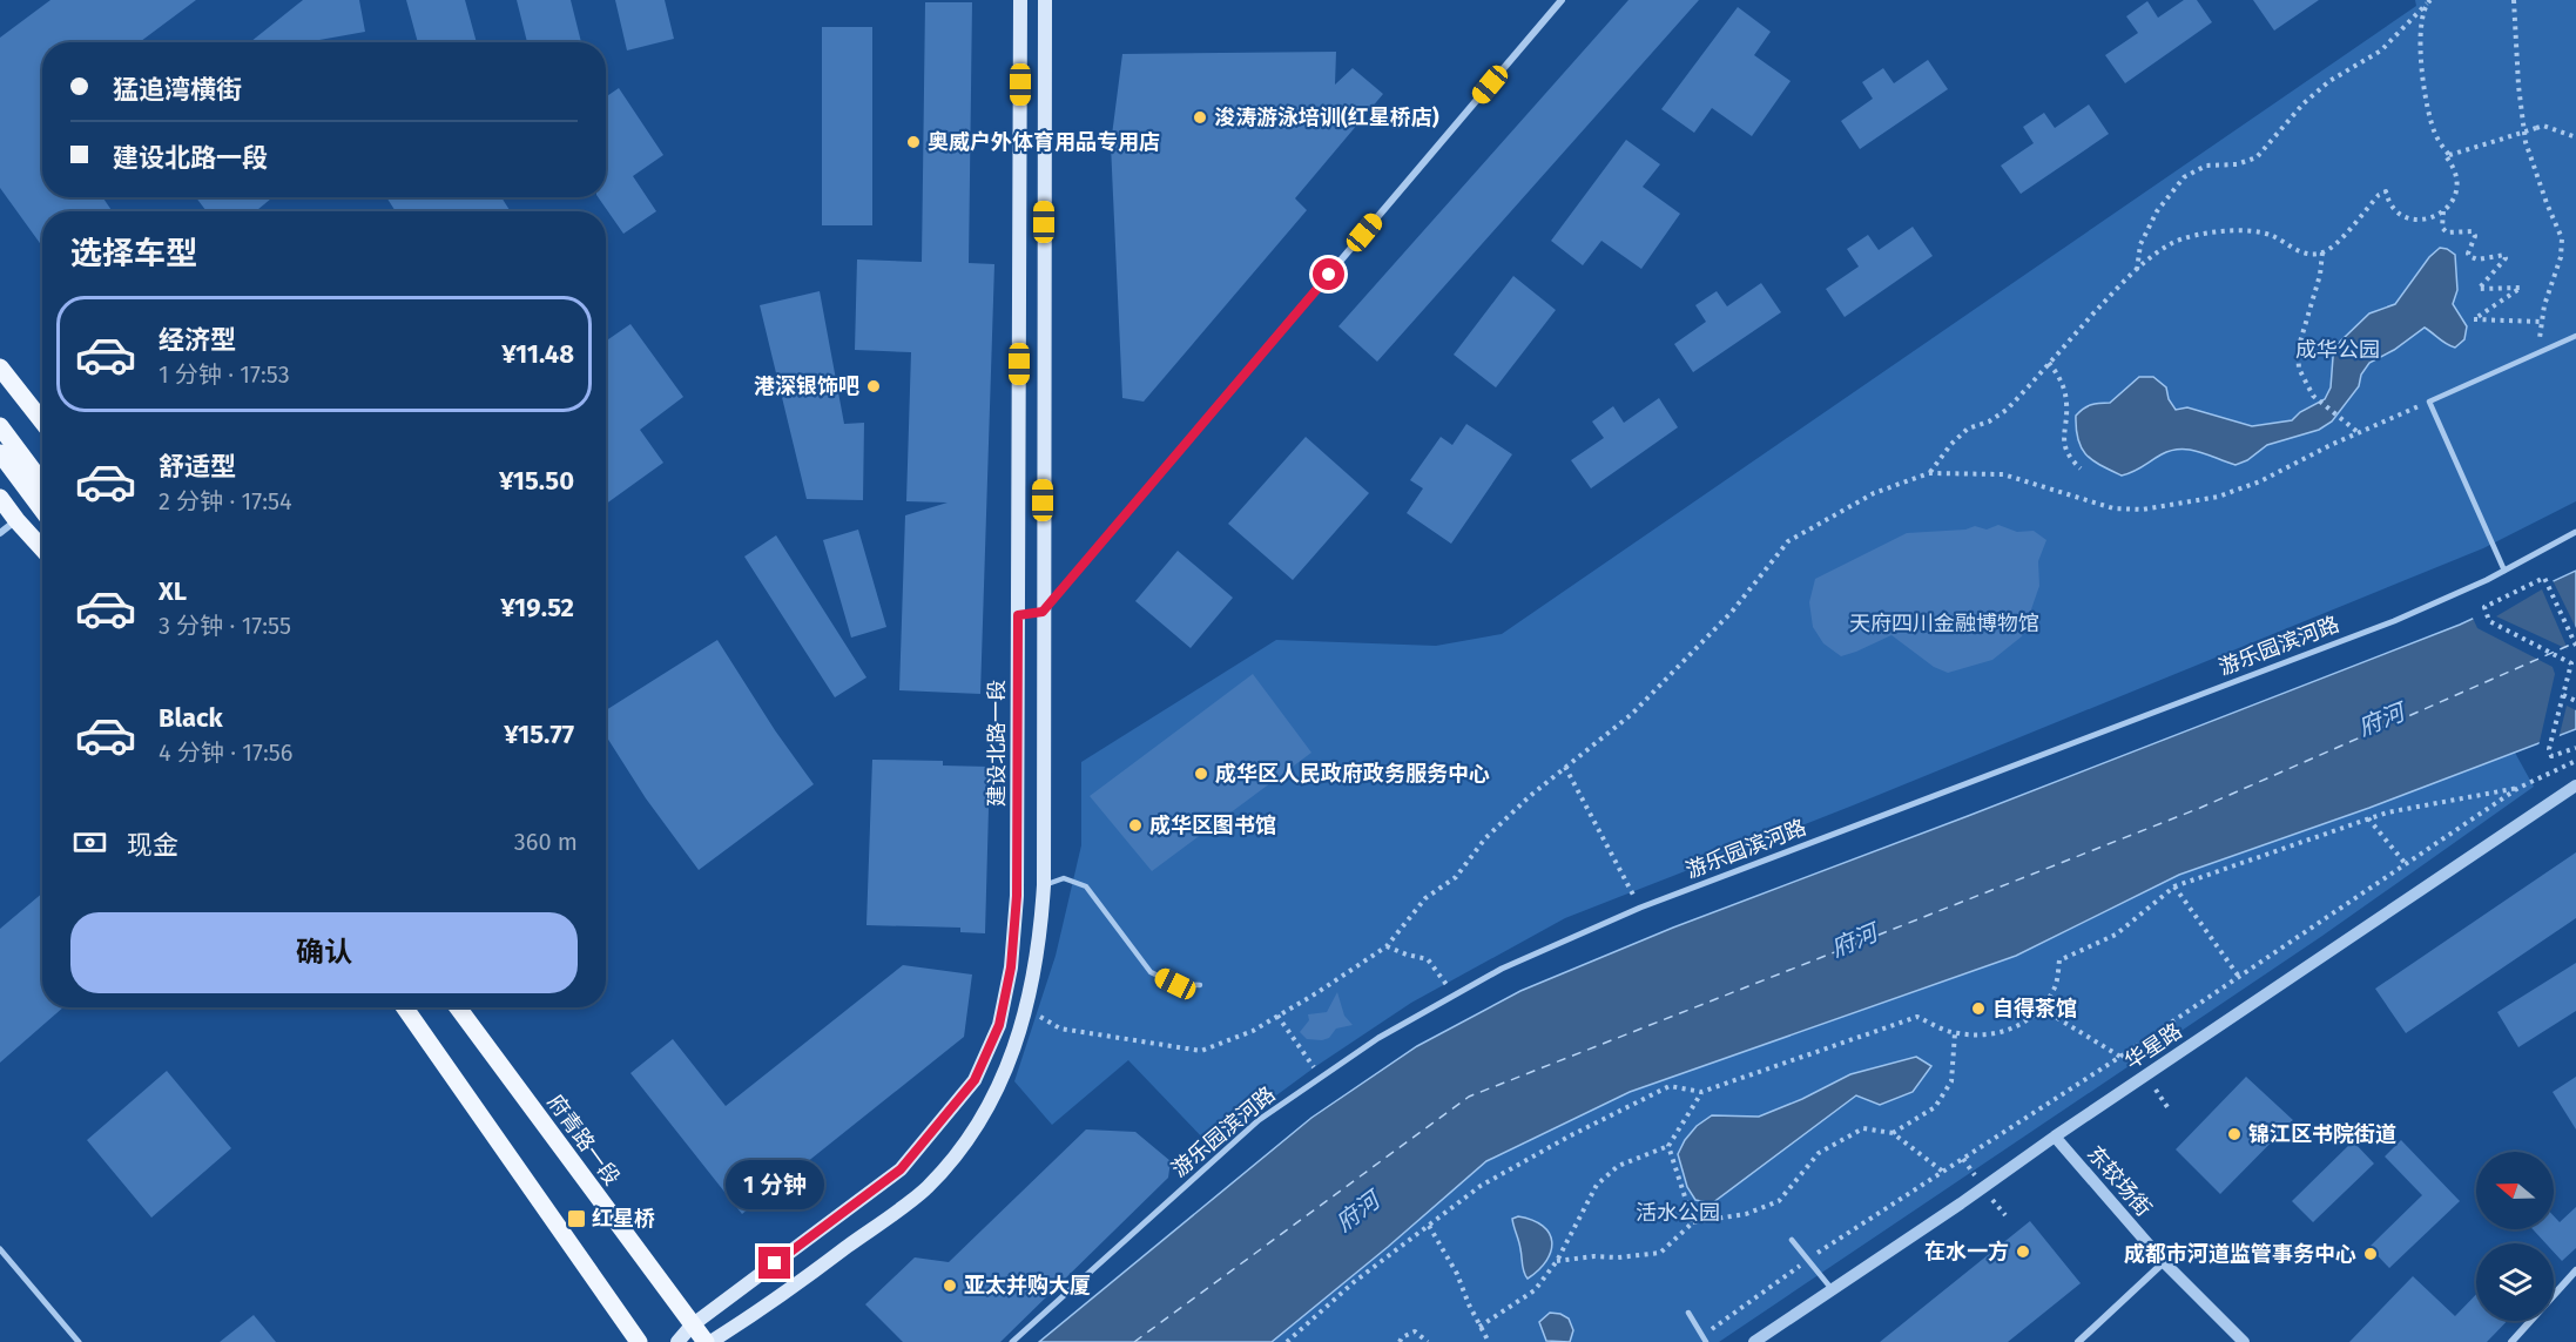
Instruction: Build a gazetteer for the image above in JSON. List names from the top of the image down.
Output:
{
  "streets": {
    "main road": ["建设北路一段", "府青路一段"],
    "street": ["游乐园滨河路", "华星路", "东较场街"]
  },
  "crossings": [
    ["建设北路一段", "府青路一段"],
    ["华星路", "东较场街"]
  ],
  "water": ["府河"],
  "parks": ["成华公园", "天府四川金融博物馆", "活水公园"],
  "places": {
    "other": [
      "浚涛游泳培训(红星桥店)",
      "奥威户外体育用品专用店",
      "港深银饰吧",
      "成华区人民政府政务服务中心",
      "成华区图书馆",
      "自得茶馆",
      "锦江区书院街道",
      "在水一方",
      "成都市河道监管事务中心",
      "亚太并购大厦"
    ],
    "transit": ["红星桥"]
  },
  "north": "left",
  "page": {
    "banner": ["猛追湾横街", "建设北路一段"],
    "heading": "选择车型",
    "list": [
      {
        "name": "经济型",
        "note": "1 分钟 · 17:53",
        "value": "¥11.48"
      },
      {
        "name": "舒适型",
        "note": "2 分钟 · 17:54",
        "value": "¥15.50"
      },
      {
        "name": "XL",
        "note": "3 分钟 · 17:55",
        "value": "¥19.52"
      },
      {
        "name": "Black",
        "note": "4 分钟 · 17:56",
        "value": "¥15.77"
      }
    ],
    "pay": ["现金", "360 m"],
    "buttons": "确认",
    "bubble": "1 分钟"
  }
}
